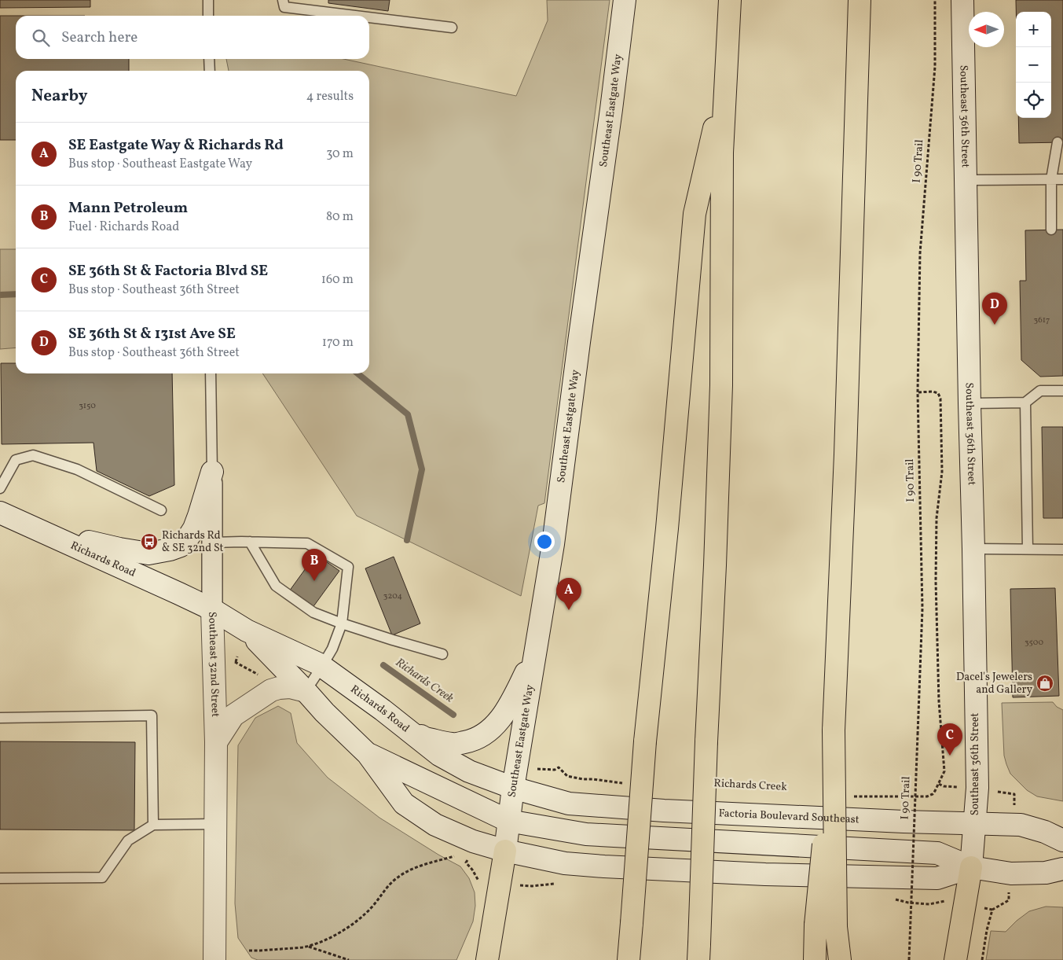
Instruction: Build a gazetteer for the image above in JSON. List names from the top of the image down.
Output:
{
  "streets": {
    "main road": [
      "Southeast Eastgate Way",
      "Southeast 36th Street",
      "Richards Road",
      "Southeast 32nd Street",
      "Factoria Boulevard Southeast"
    ],
    "path": ["I 90 Trail"]
  },
  "crossings": [
    ["Southeast Eastgate Way", "Richards Road"],
    ["Southeast Eastgate Way", "Factoria Boulevard Southeast"],
    ["Southeast 36th Street", "Factoria Boulevard Southeast"],
    ["Richards Road", "Southeast 32nd Street"],
    ["Richards Road", "Factoria Boulevard Southeast"]
  ],
  "water": ["Richards Creek"],
  "places": {
    "bus stop": ["Richards Rd & SE 32nd St"],
    "shop": ["Dacel's Jewelers and Gallery"]
  },
  "house_numbers": [
    "3617",
    "3150",
    "3204",
    "3500"
  ],
  "north": "left",
  "page": {
    "map_buttons": ["+", "−"],
    "search": "Search here",
    "heading": ["Nearby", "4 results"],
    "list": [
      {
        "mark": "A",
        "name": "SE Eastgate Way & Richards Rd",
        "note": "Bus stop · Southeast Eastgate Way",
        "value": "30 m"
      },
      {
        "mark": "B",
        "name": "Mann Petroleum",
        "note": "Fuel · Richards Road",
        "value": "80 m"
      },
      {
        "mark": "C",
        "name": "SE 36th St & Factoria Blvd SE",
        "note": "Bus stop · Southeast 36th Street",
        "value": "160 m"
      },
      {
        "mark": "D",
        "name": "SE 36th St & 131st Ave SE",
        "note": "Bus stop · Southeast 36th Street",
        "value": "170 m"
      }
    ],
    "pins": [
      "D",
      "B",
      "A",
      "C"
    ]
  }
}
